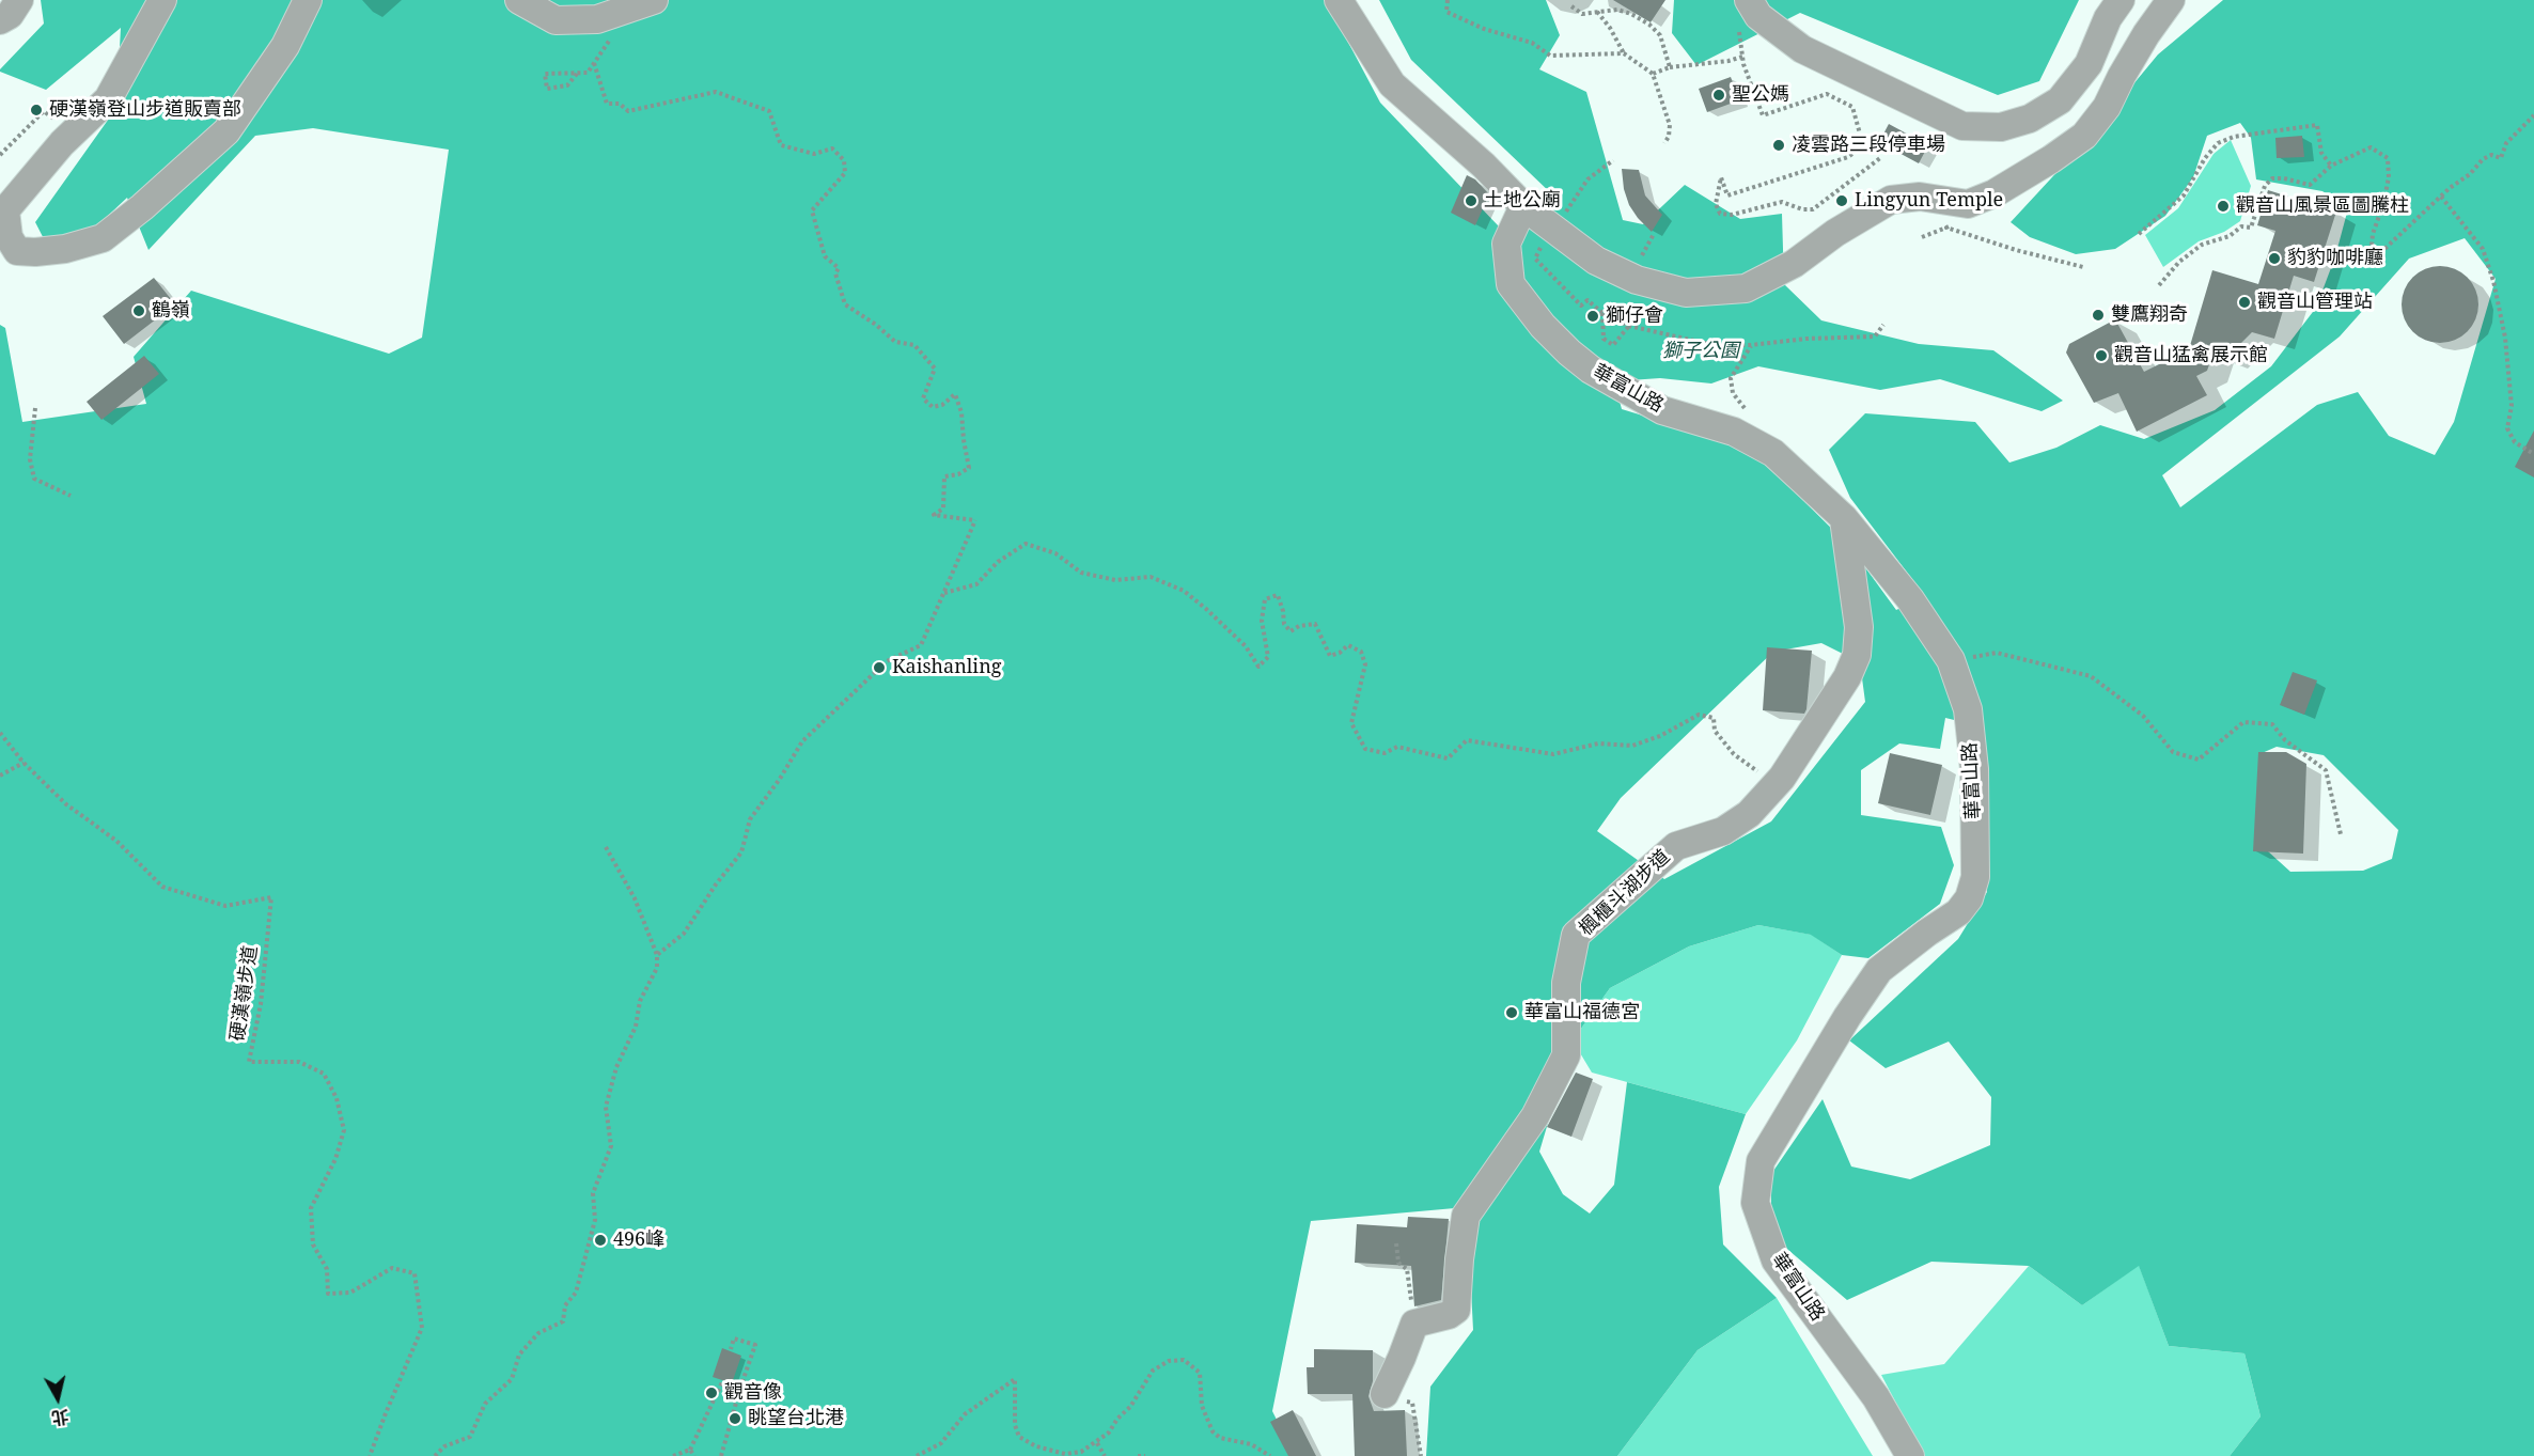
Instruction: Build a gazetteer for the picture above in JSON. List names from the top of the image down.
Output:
{
  "streets": {
    "street": ["華富山路", "楓櫃斗湖步道"],
    "path": ["硬漢嶺步道"]
  },
  "crossings": [
    ["華富山路", "楓櫃斗湖步道"]
  ],
  "parks": ["獅子公園"],
  "places": [
    "聖公媽",
    "硬漢嶺登山步道販賣部",
    "凌雲路三段停車場",
    "土地公廟",
    "Lingyun Temple",
    "觀音山風景區圖騰柱",
    "豹豹咖啡廳",
    "觀音山管理站",
    "鶴嶺",
    "雙鷹翔奇",
    "獅仔會",
    "觀音山猛禽展示館",
    "Kaishanling",
    "華富山福德宮",
    "496峰",
    "觀音像",
    "眺望台北港"
  ],
  "north": "bottom"
}
